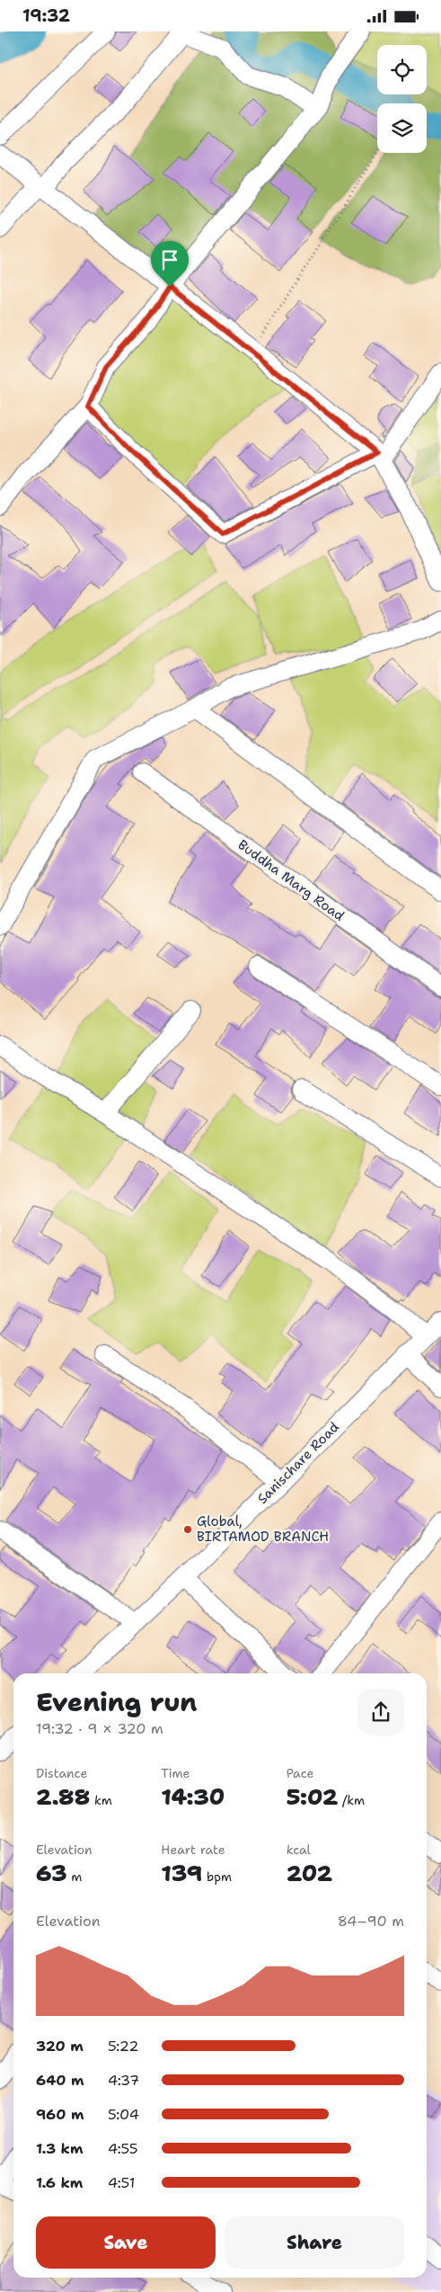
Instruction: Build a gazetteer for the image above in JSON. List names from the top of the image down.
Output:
{
  "streets": {
    "street": ["Buddha Marg Road", "Sanischare Road"]
  },
  "places": ["Global, BIRTAMOD BRANCH"],
  "page": {
    "status": "19:32",
    "heading": ["Evening run", "19:32 · 9 × 320 m"],
    "stats": [
      ["Distance", "2.88 km"],
      ["Time", "14:30"],
      ["Pace", "5:02 /km"],
      ["Elevation", "63 m"],
      ["Heart rate", "139 bpm"],
      ["kcal", "202"]
    ],
    "chart": ["Elevation", "84–90 m"],
    "list": [
      {
        "name": "320 m",
        "note": "5:22"
      },
      {
        "name": "640 m",
        "note": "4:37"
      },
      {
        "name": "960 m",
        "note": "5:04"
      },
      {
        "name": "1.3 km",
        "note": "4:55"
      },
      {
        "name": "1.6 km",
        "note": "4:51"
      }
    ],
    "buttons": ["Save", "Share"]
  }
}
